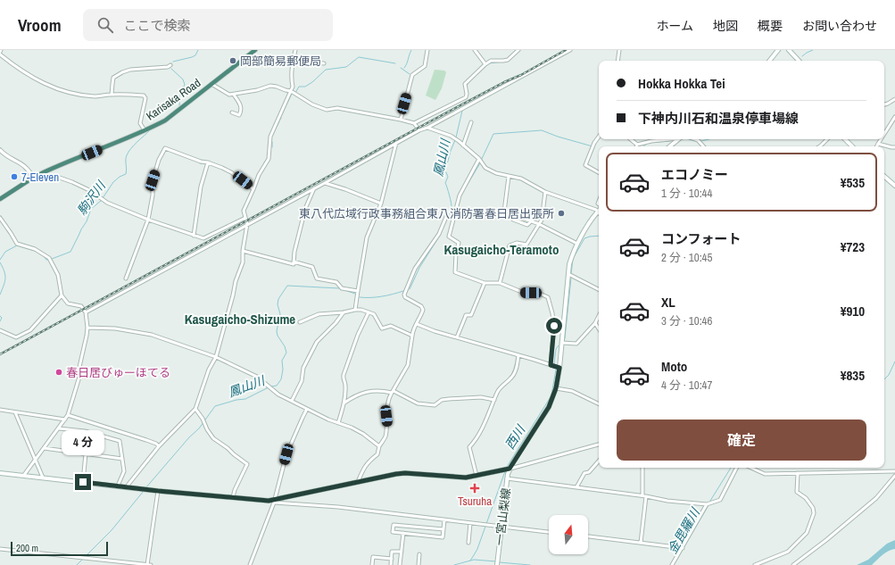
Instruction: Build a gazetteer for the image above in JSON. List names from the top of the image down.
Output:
{
  "streets": {
    "highway": ["Karisaka Road"],
    "main road": ["一宮山梨線"]
  },
  "districts": ["Kasugaicho-Teramoto", "Kasugaicho-Shizume"],
  "water": [
    "鳳山川",
    "駒沢川",
    "西川",
    "金毘羅川"
  ],
  "places": {
    "other": [
      "岡部簡易郵便局",
      "7-Eleven",
      "東八代広域行政事務組合東八消防署春日居出張所",
      "春日居びゅーほてる"
    ],
    "health": ["Tsuruha"]
  },
  "scale_bar": "200 m",
  "north": "top",
  "page": {
    "header": "Vroom",
    "search": "ここで検索",
    "nav": [
      "ホーム",
      "地図",
      "概要",
      "お問い合わせ"
    ],
    "banner": ["Hokka Hokka Tei", "下神内川石和温泉停車場線"],
    "list": [
      {
        "name": "エコノミー",
        "note": "1 分 · 10:44",
        "value": "¥535"
      },
      {
        "name": "コンフォート",
        "note": "2 分 · 10:45",
        "value": "¥723"
      },
      {
        "name": "XL",
        "note": "3 分 · 10:46",
        "value": "¥910"
      },
      {
        "name": "Moto",
        "note": "4 分 · 10:47",
        "value": "¥835"
      }
    ],
    "buttons": "確定",
    "bubble": "4 分",
    "scale": "200 m"
  }
}
